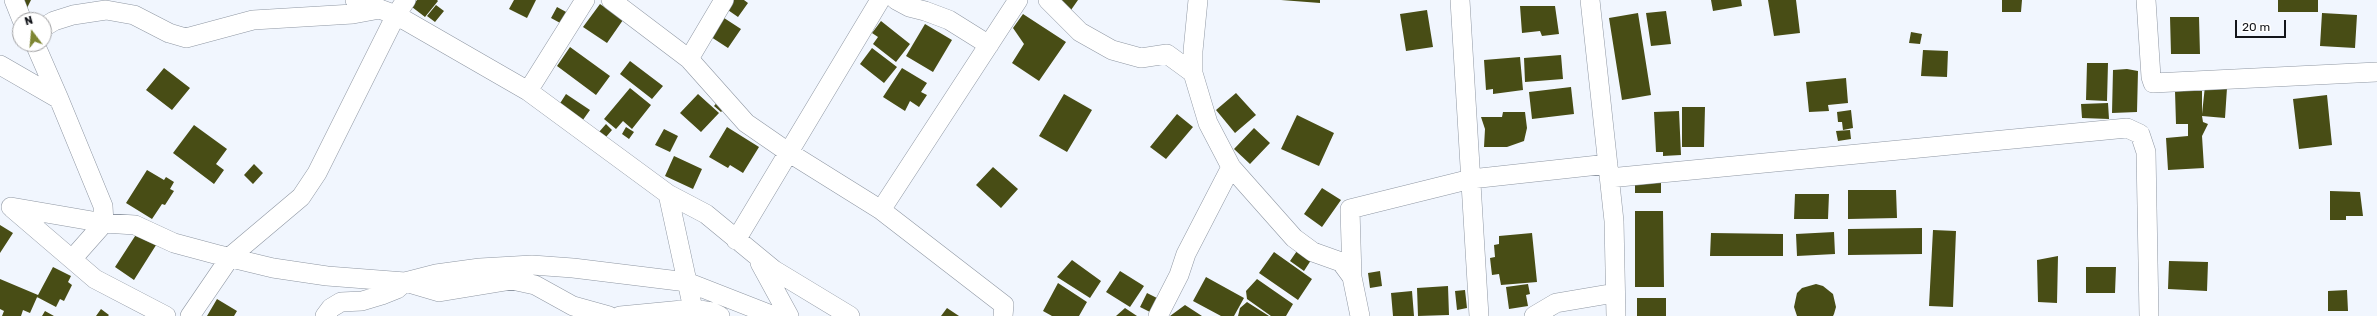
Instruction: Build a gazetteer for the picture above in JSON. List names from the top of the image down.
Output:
{
  "scale_bar": "20 m",
  "north": "top"
}
